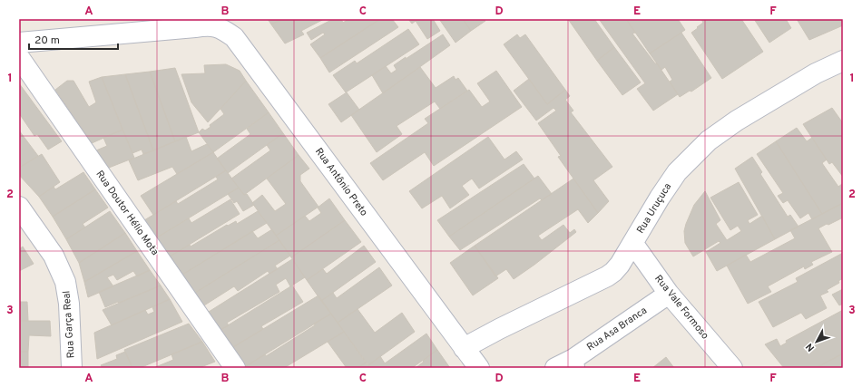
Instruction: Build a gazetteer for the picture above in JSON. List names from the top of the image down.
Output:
{
  "streets": {
    "street": [
      "Rua Antônio Preto",
      "Rua Uruçuca",
      "Rua Doutor Hélio Mota",
      "Rua Vale Formoso",
      "Rua Garça Real",
      "Rua Asa Branca"
    ]
  },
  "crossings": [
    ["Rua Antônio Preto", "Rua Uruçuca"],
    ["Rua Uruçuca", "Rua Vale Formoso"],
    ["Rua Vale Formoso", "Rua Asa Branca"]
  ],
  "scale_bar": "20 m",
  "north": "bottom left",
  "grid": {
    "columns": [
      "A",
      "B",
      "C",
      "D",
      "E",
      "F"
    ],
    "rows": ["1", "2", "3"]
  }
}
